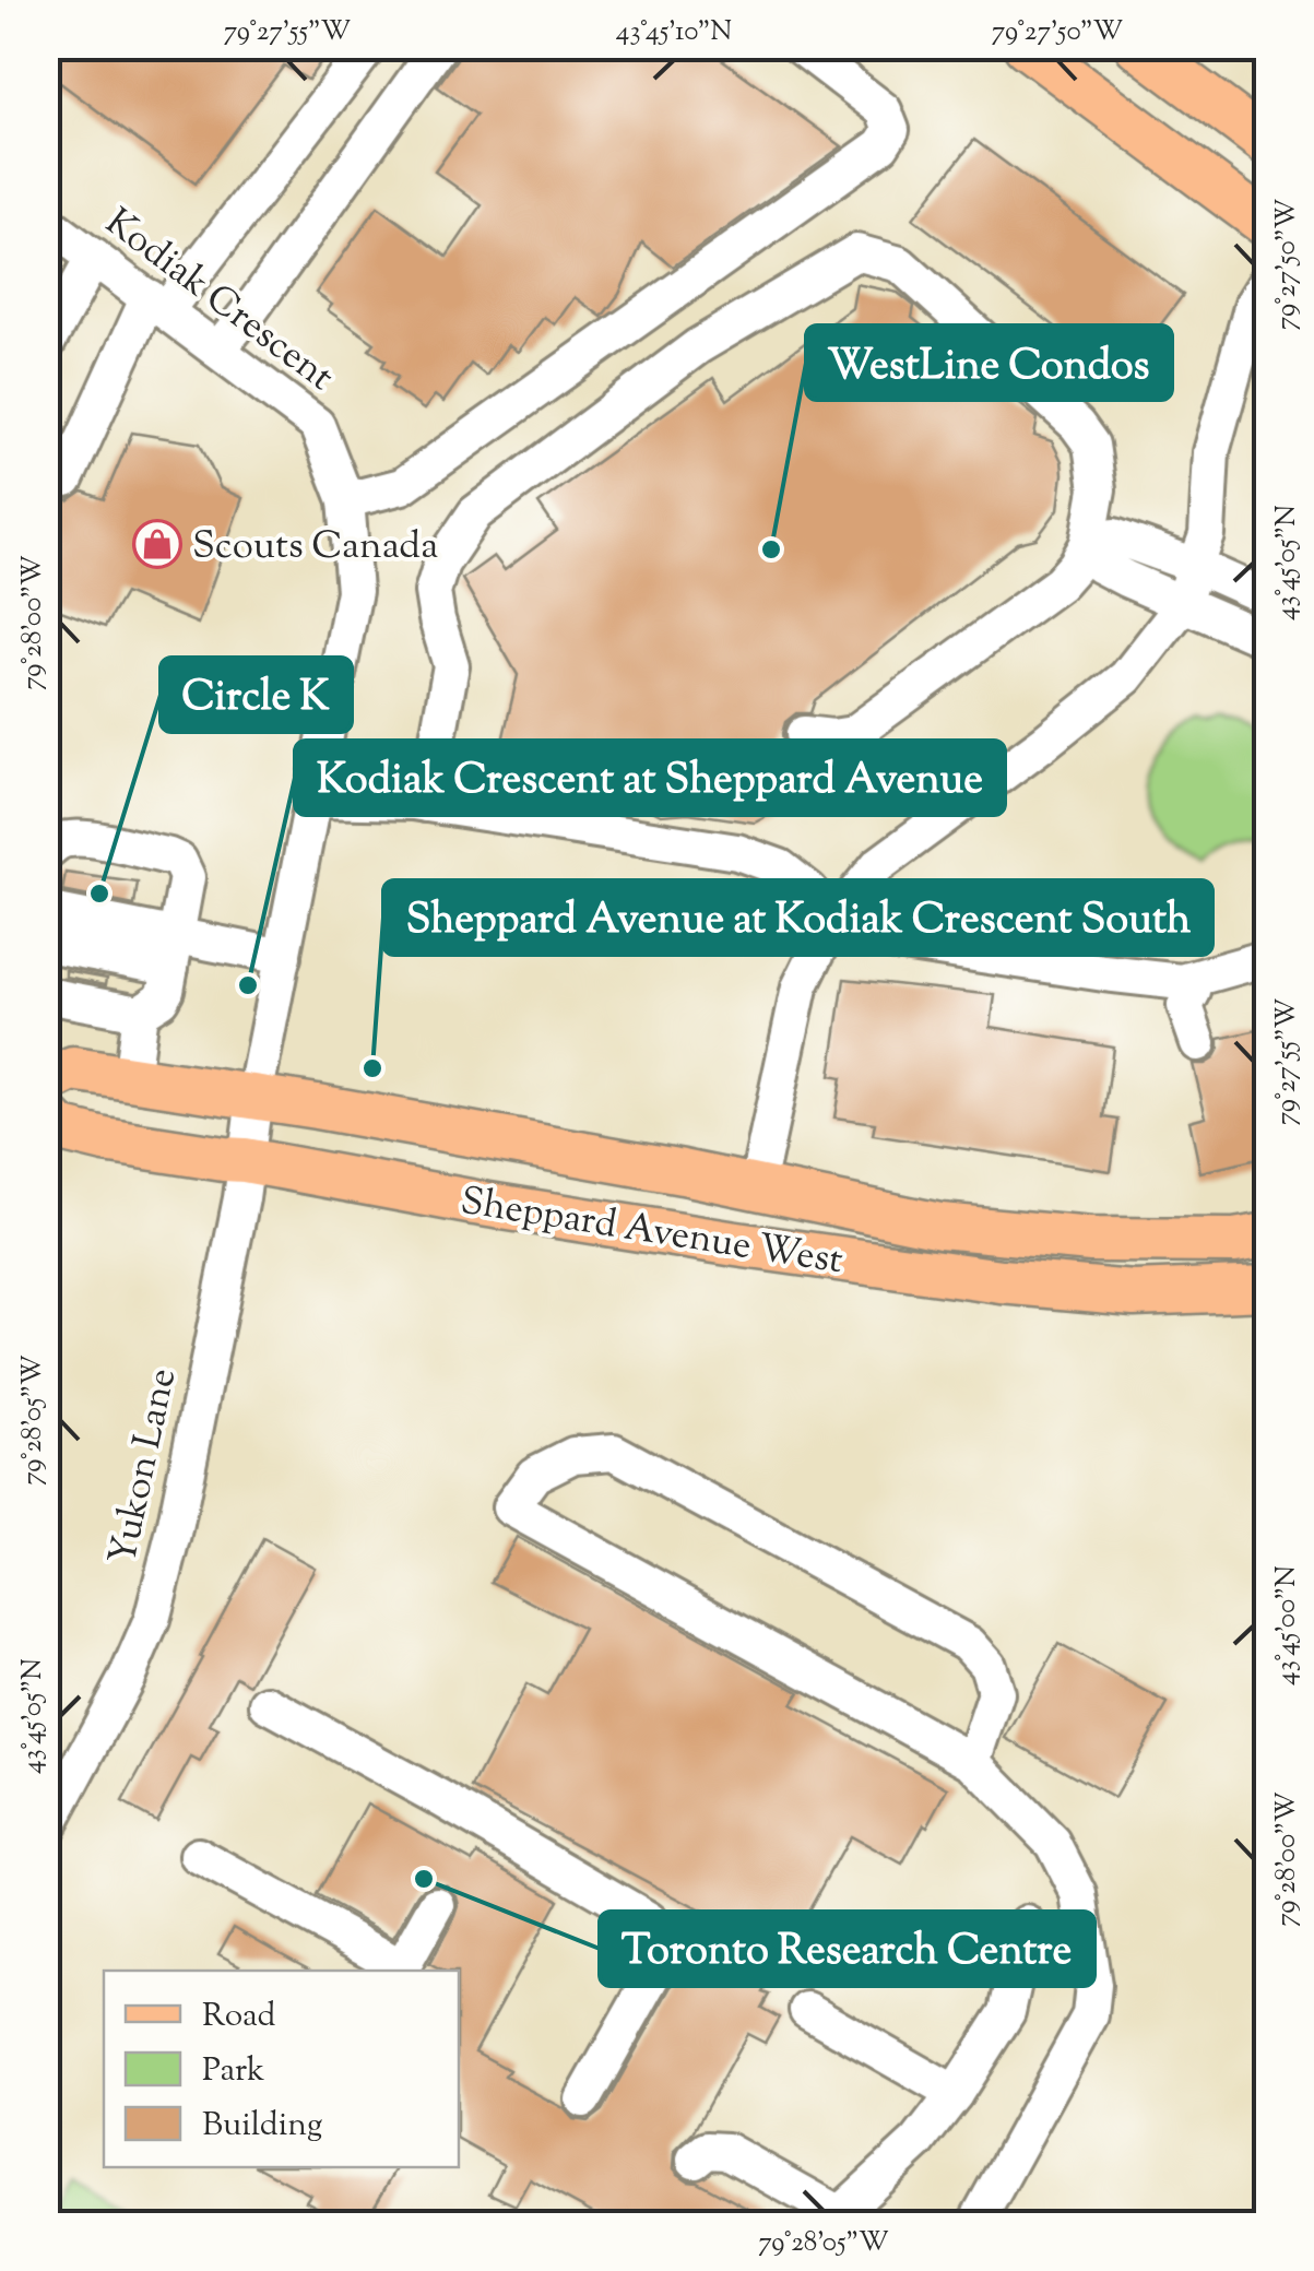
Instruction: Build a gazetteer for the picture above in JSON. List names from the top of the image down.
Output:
{
  "streets": {
    "main road": ["Sheppard Avenue West"],
    "street": ["Kodiak Crescent", "Yukon Lane"]
  },
  "crossings": [
    ["Kodiak Crescent", "Sheppard Avenue West"],
    ["Kodiak Crescent", "Yukon Lane"],
    ["Sheppard Avenue West", "Yukon Lane"]
  ],
  "places": {
    "shop": ["Scouts Canada"],
    "other": [
      "WestLine Condos",
      "Circle K",
      "Kodiak Crescent at Sheppard Avenue",
      "Sheppard Avenue at Kodiak Crescent South",
      "Toronto Research Centre"
    ]
  },
  "legend": ["Road", "Park", "Building"],
  "coordinates": [
    "79°27'55\"W",
    "43°45'10\"N",
    "79°27'50\"W",
    "43°45'05\"N",
    "79°28'00\"W",
    "79°28'05\"W",
    "43°45'00\"N"
  ]
}
